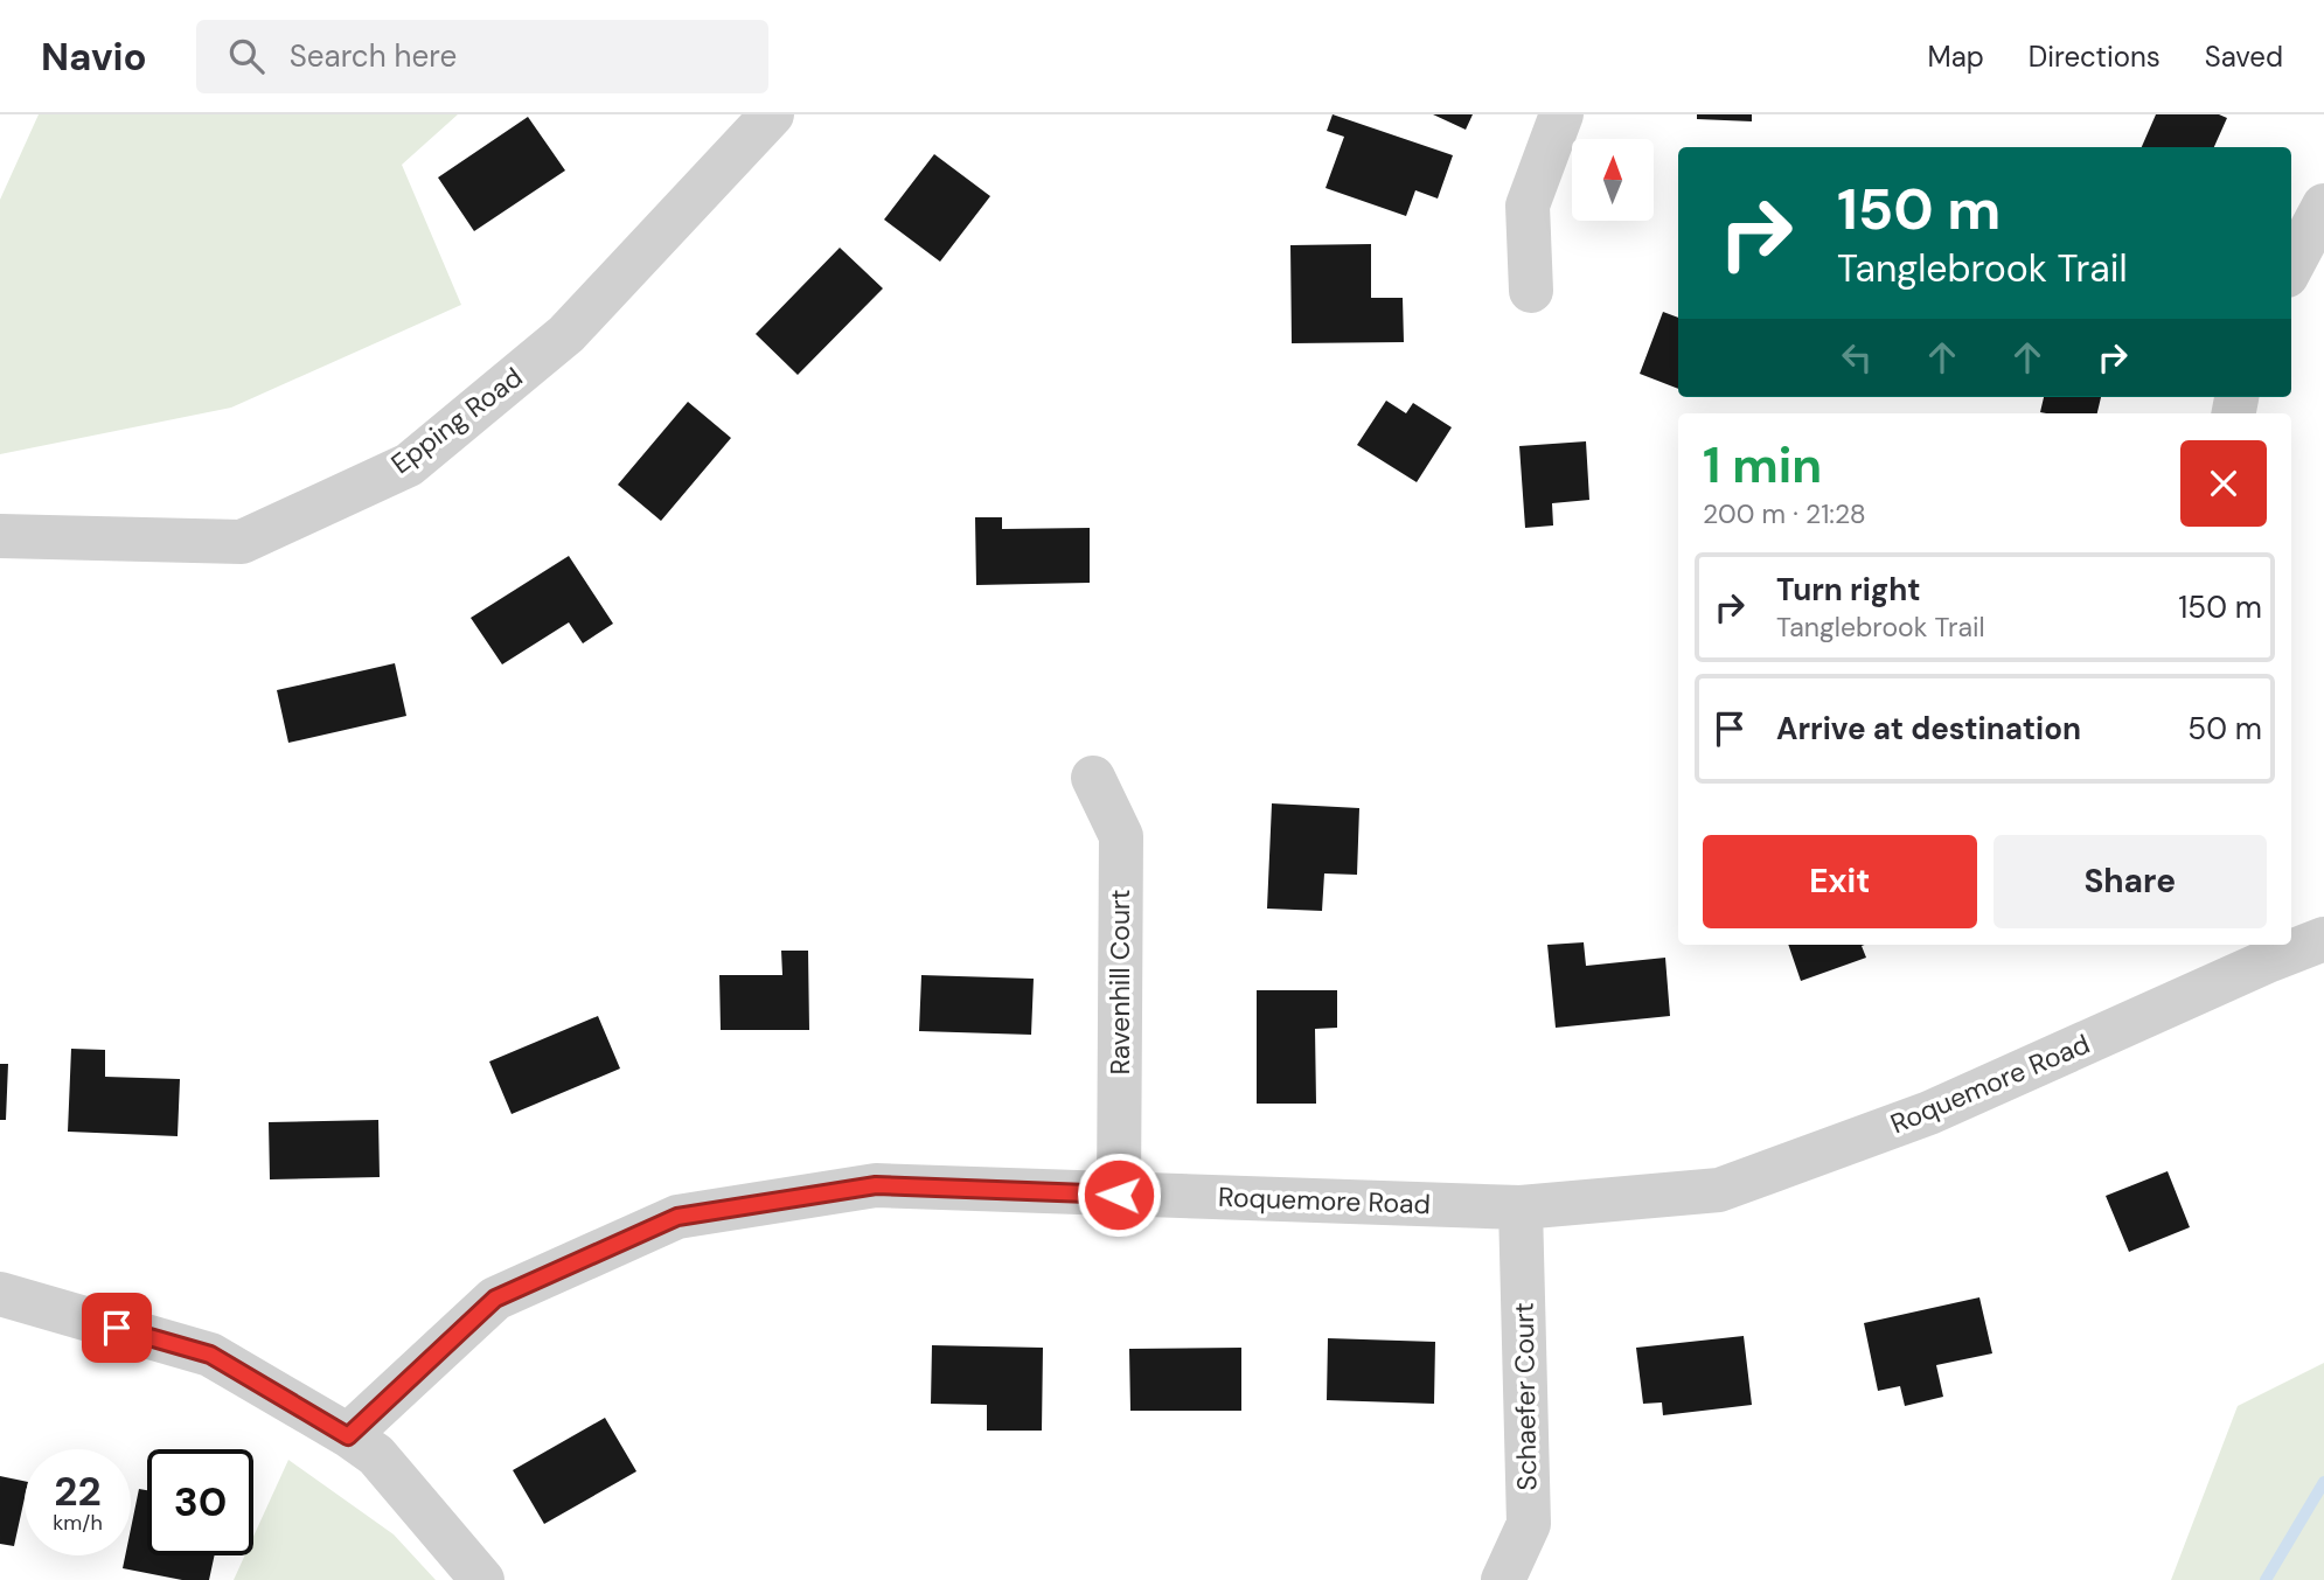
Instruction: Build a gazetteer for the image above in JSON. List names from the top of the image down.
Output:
{
  "streets": {
    "street": [
      "Epping Road",
      "Ravenhill Court",
      "Roquemore Road",
      "Schaefer Court"
    ]
  },
  "crossings": [
    ["Ravenhill Court", "Roquemore Road"],
    ["Roquemore Road", "Schaefer Court"]
  ],
  "north": "top",
  "page": {
    "header": "Navio",
    "search": "Search here",
    "nav": ["Map", "Directions", "Saved"],
    "turn": ["150 m", "Tanglebrook Trail"],
    "heading": ["1 min", "200 m · 21:28"],
    "list": [
      {
        "name": "Turn right",
        "note": "Tanglebrook Trail",
        "value": "150 m"
      },
      {
        "name": "Arrive at destination",
        "value": "50 m"
      }
    ],
    "buttons": ["Exit", "Share"],
    "speed": "22 km/h",
    "limit": "30"
  }
}
